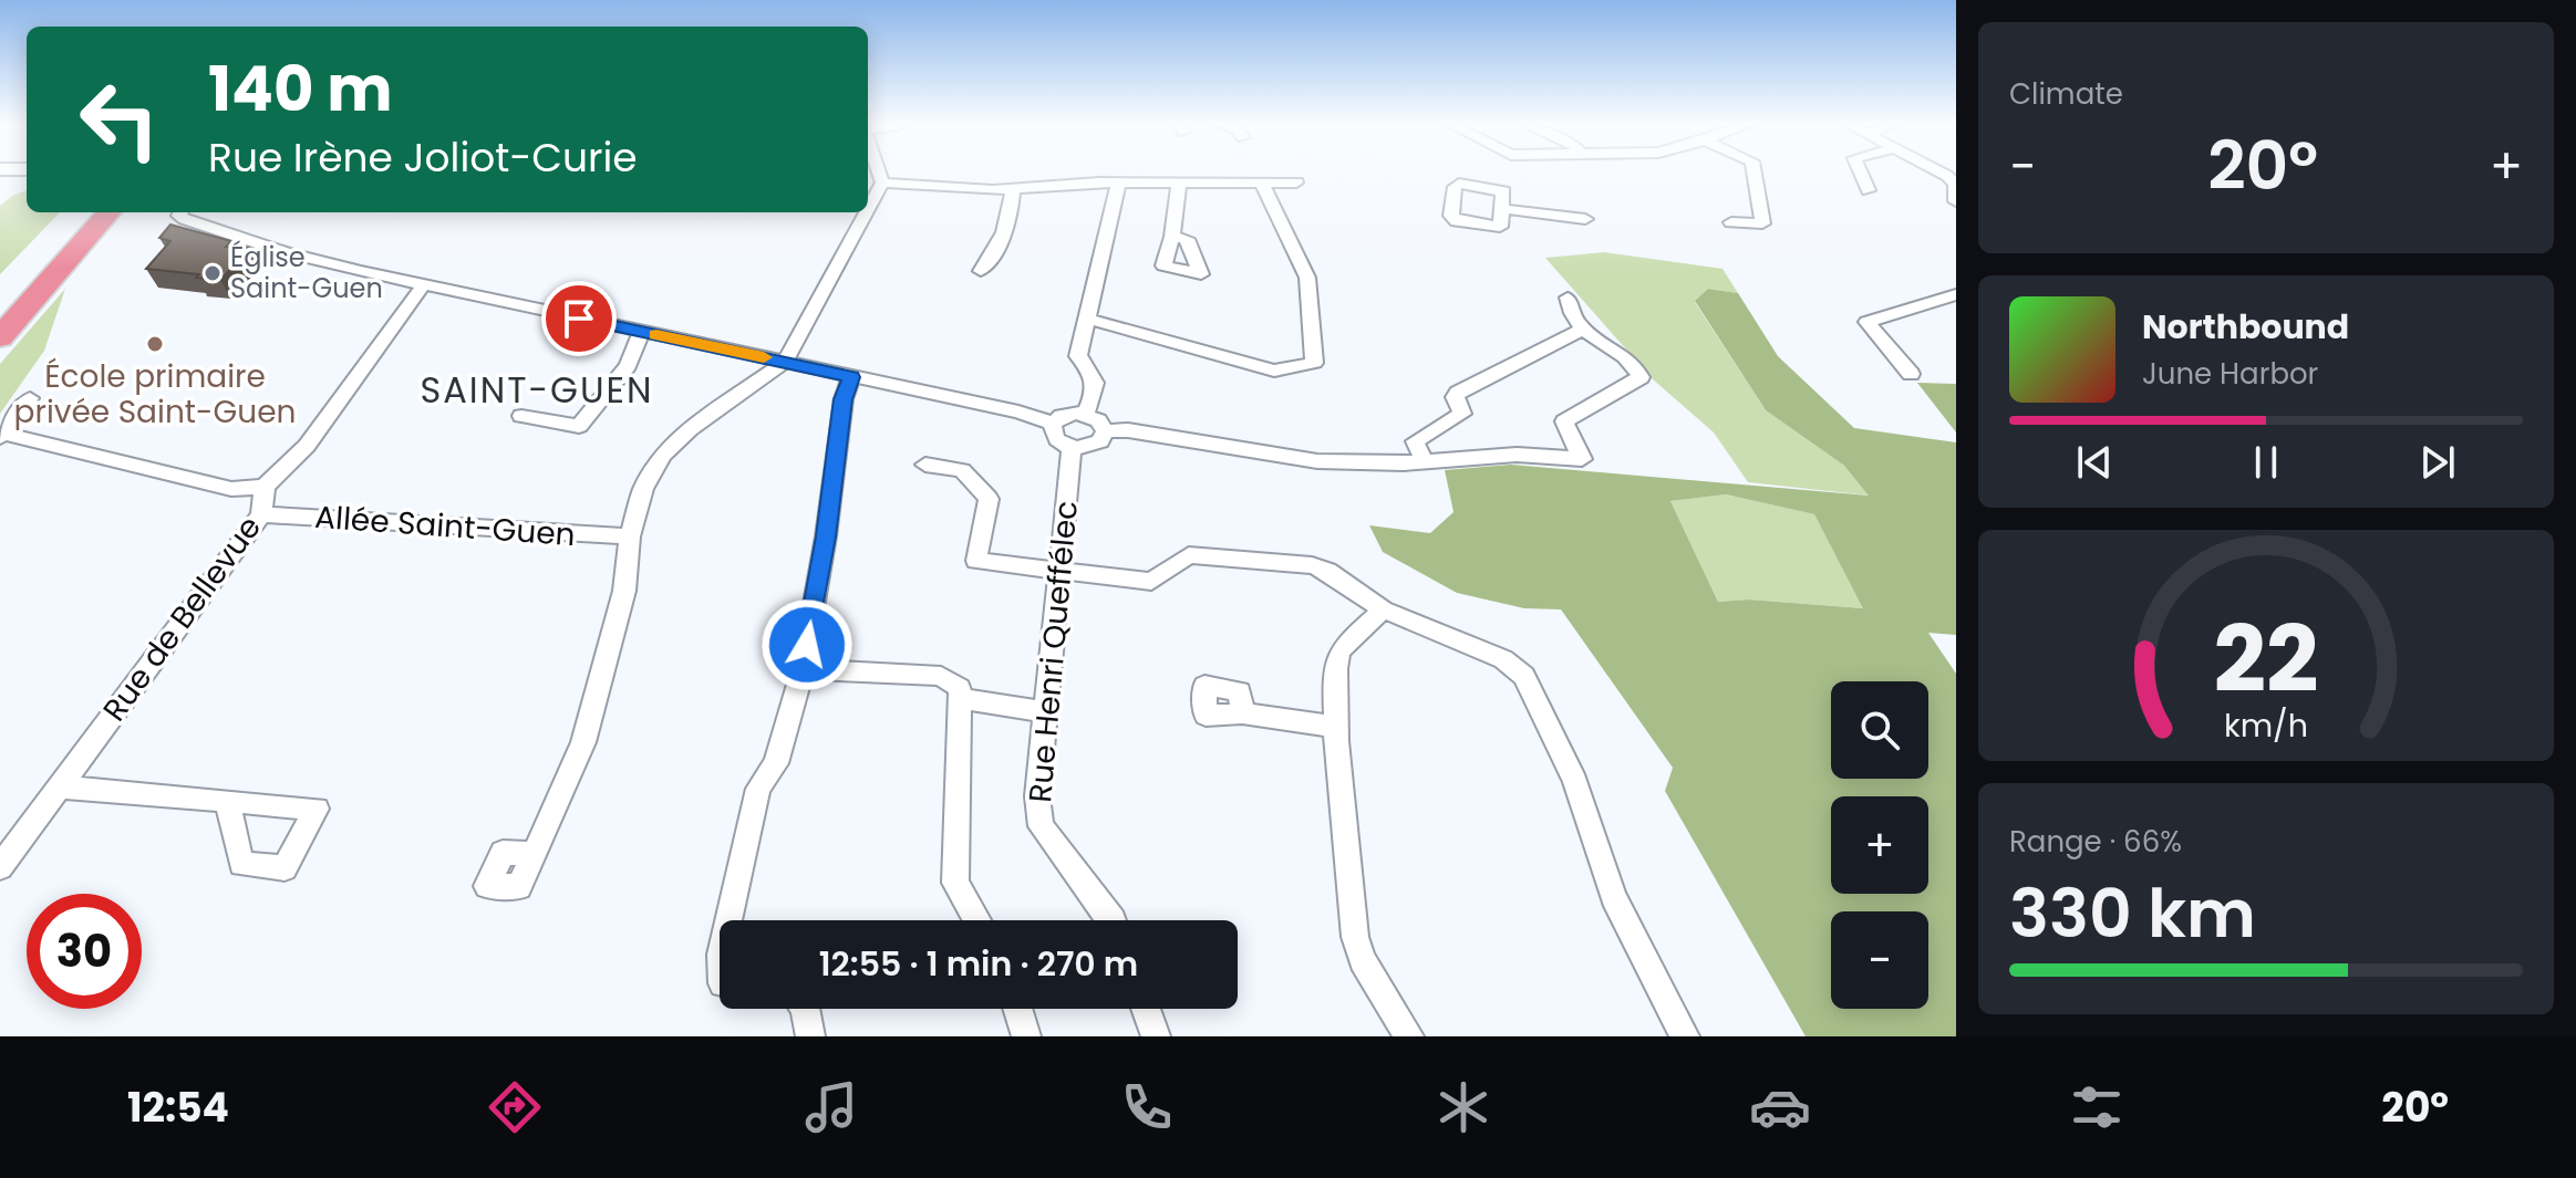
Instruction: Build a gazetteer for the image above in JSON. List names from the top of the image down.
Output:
{
  "streets": {
    "street": ["Allée Saint-Guen", "Rue de Bellevue", "Rue Henri Queffélec"]
  },
  "crossings": [
    ["Allée Saint-Guen", "Rue de Bellevue"]
  ],
  "districts": ["SAINT-GUEN"],
  "places": ["Église Saint-Guen", "École primaire privée Saint-Guen"],
  "page": {
    "tile": [
      "Climate",
      ["Range · 66%", "330 km"]
    ],
    "turn": ["140 m", "Rue Irène Joliot-Curie"],
    "heat": ["−", "20°", "+"],
    "song": ["Northbound", "June Harbor"],
    "map_buttons": ["+", "−"],
    "limit": "30",
    "trip": "12:55 · 1 min · 270 m",
    "tabs": ["12:54", "20°"],
    "gauge": ["22", "km/h"]
  }
}
